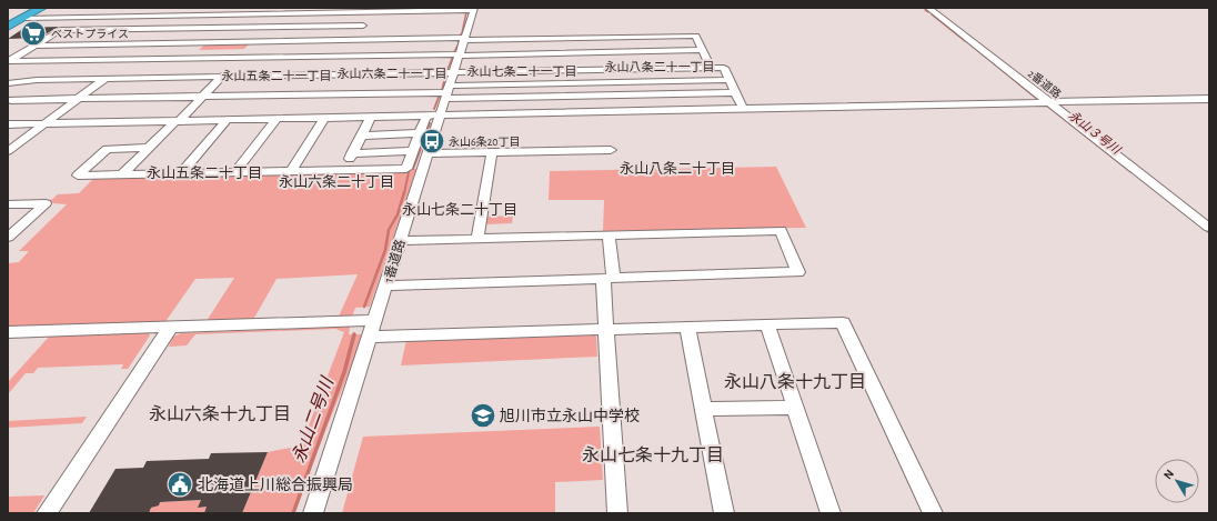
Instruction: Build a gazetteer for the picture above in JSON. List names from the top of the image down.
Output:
{
  "streets": {
    "street": ["2番道路", "1番道路"]
  },
  "districts": [
    "永山八条二十一丁目",
    "永山七条二十一丁目",
    "永山六条二十一丁目",
    "永山五条二十一丁目",
    "永山八条二十丁目",
    "永山五条二十丁目",
    "永山六条二十丁目",
    "永山七条二十丁目",
    "永山八条十九丁目",
    "永山六条十九丁目",
    "永山七条十九丁目"
  ],
  "water": ["永山３号川", "永山二号川"],
  "places": {
    "supermarket": ["ベストプライス"],
    "bus stop": ["永山6条20丁目"],
    "school or university": ["旭川市立永山中学校"],
    "public building": ["北海道上川総合振興局"]
  },
  "north": "top left"
}
